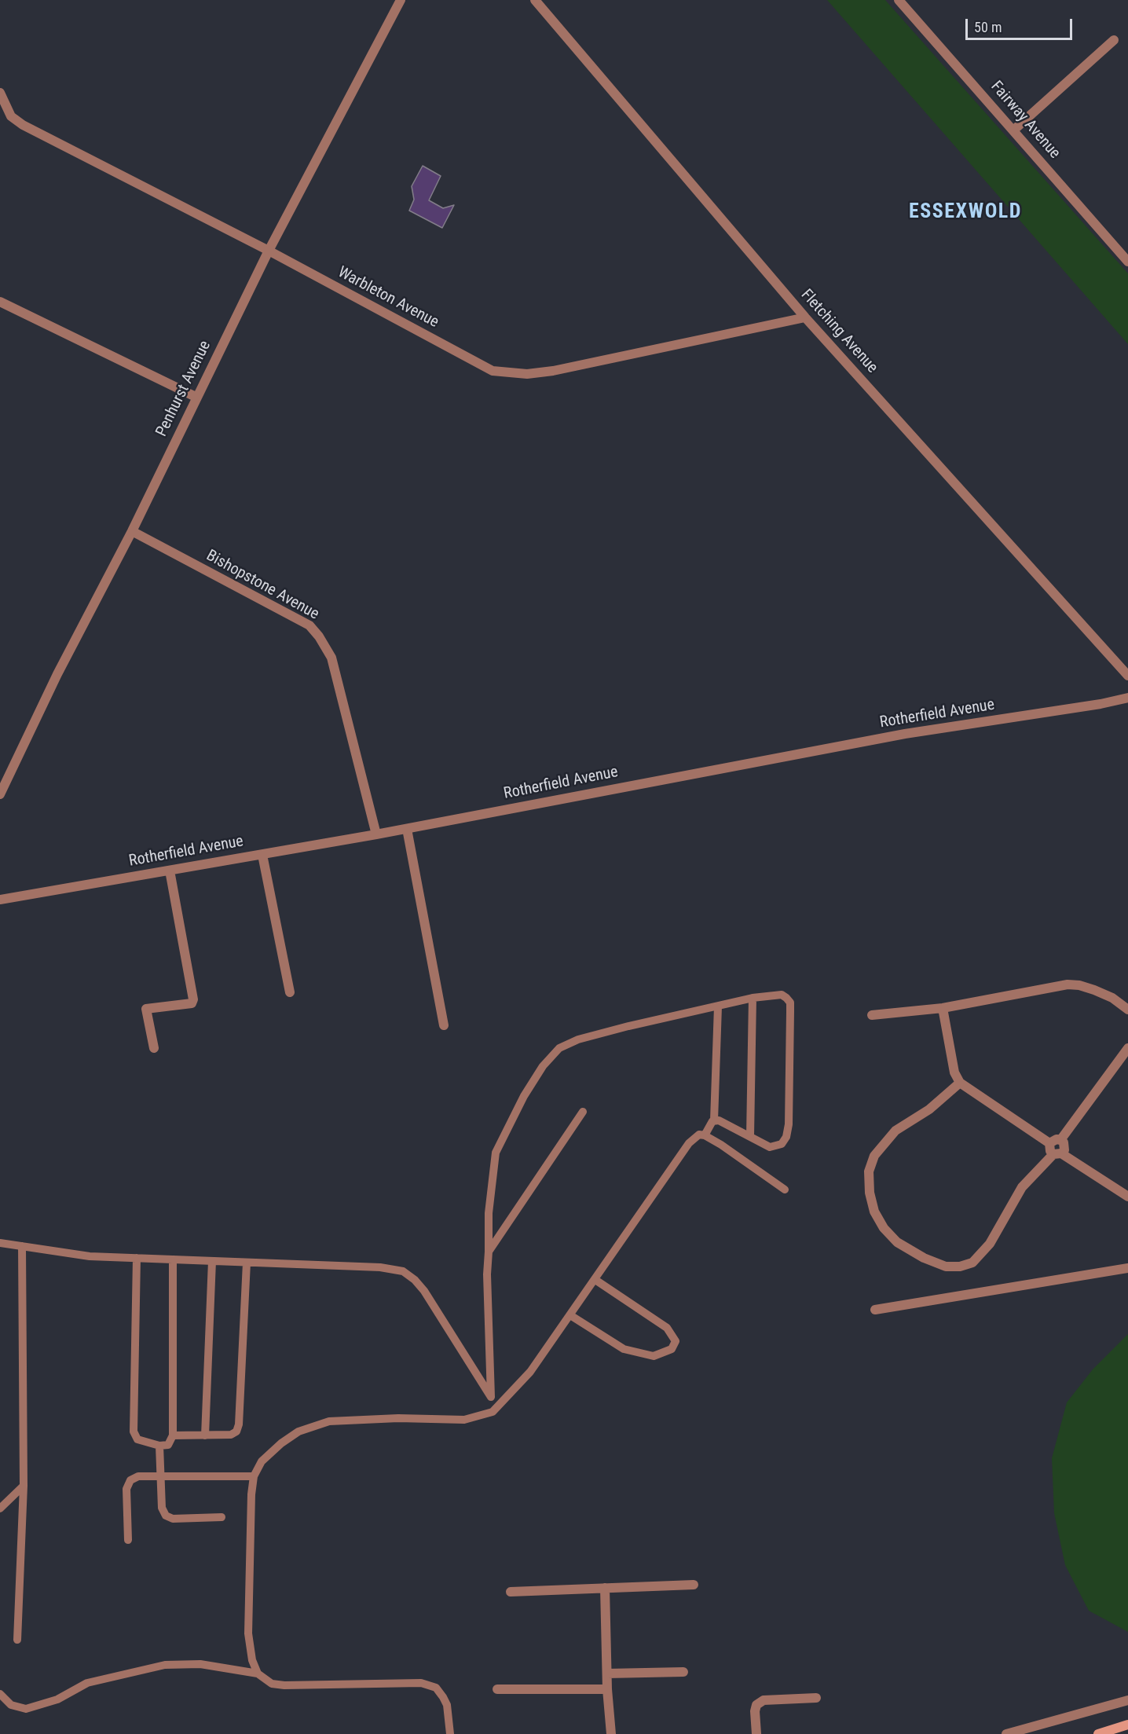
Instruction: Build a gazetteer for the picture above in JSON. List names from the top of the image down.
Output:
{
  "streets": {
    "street": [
      "Fairway Avenue",
      "Warbleton Avenue",
      "Fletching Avenue",
      "Penhurst Avenue",
      "Bishopstone Avenue",
      "Rotherfield Avenue"
    ]
  },
  "crossings": [
    ["Warbleton Avenue", "Fletching Avenue"],
    ["Warbleton Avenue", "Penhurst Avenue"],
    ["Penhurst Avenue", "Bishopstone Avenue"],
    ["Bishopstone Avenue", "Rotherfield Avenue"]
  ],
  "districts": ["ESSEXWOLD"],
  "scale_bar": "50 m"
}
